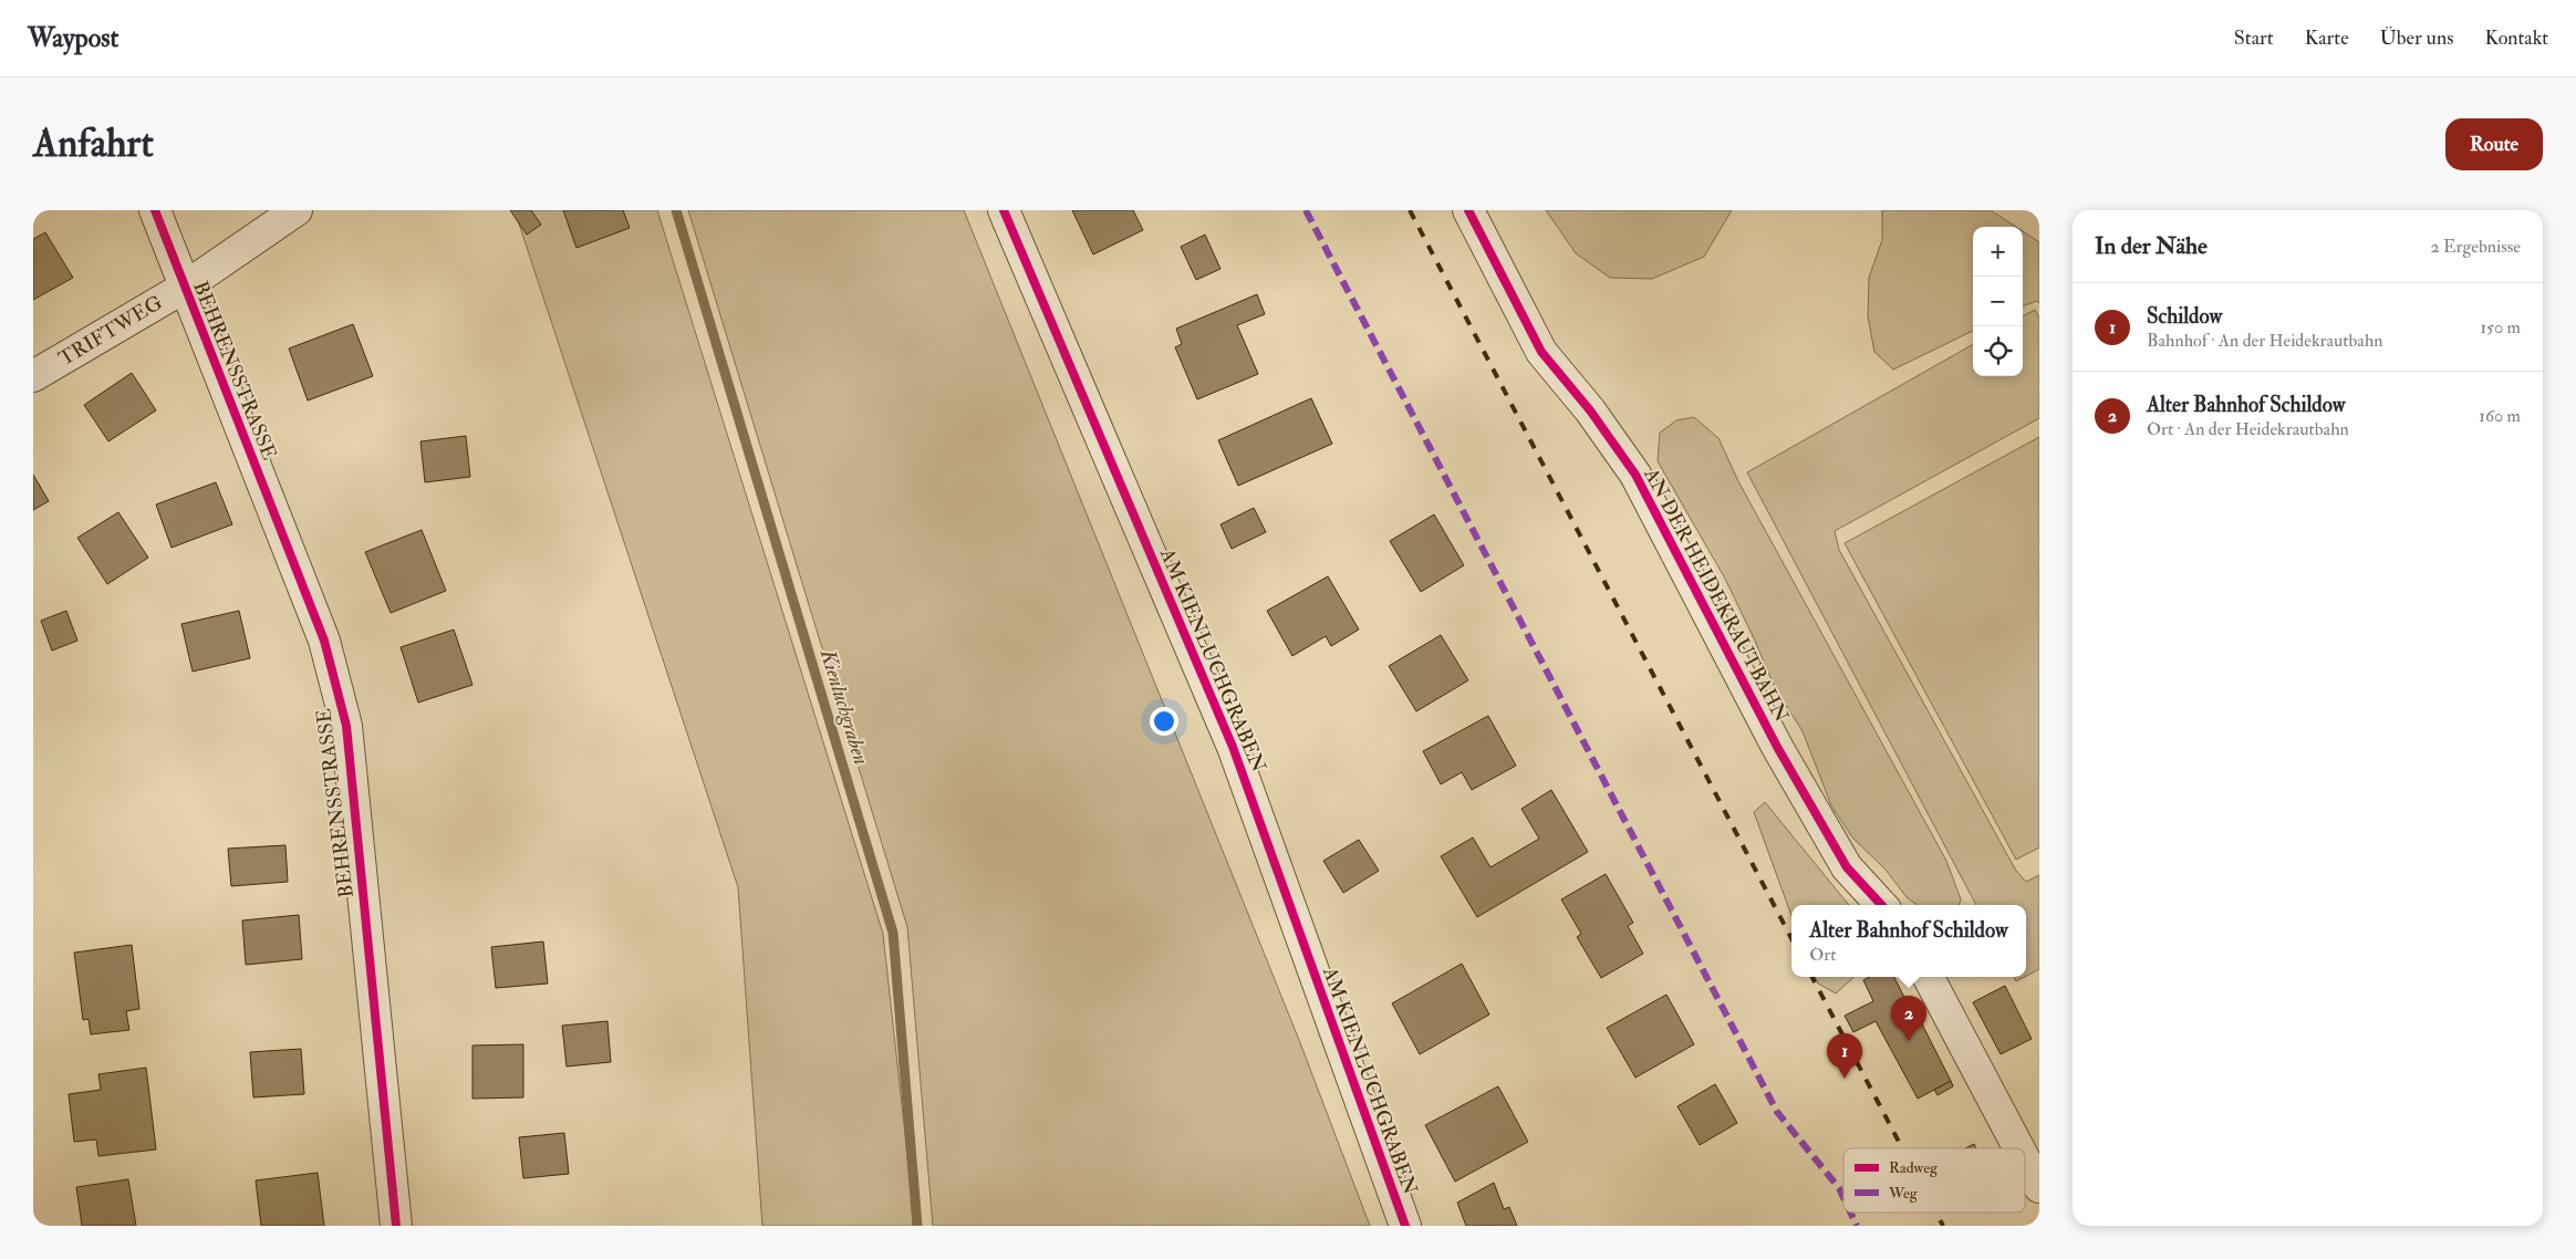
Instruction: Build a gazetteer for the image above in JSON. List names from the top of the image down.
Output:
{
  "streets": {
    "street": [
      "TRIFTWEG",
      "BEHRENSSTRASSE",
      "AN DER HEIDEKRAUTBAHN",
      "AM KIENLUCHGRABEN"
    ]
  },
  "crossings": [
    ["TRIFTWEG", "BEHRENSSTRASSE"]
  ],
  "water": ["Kienluchgraben"],
  "legend": ["Radweg", "Weg"],
  "page": {
    "header": "Waypost",
    "nav": [
      "Start",
      "Karte",
      "Über uns",
      "Kontakt"
    ],
    "buttons": "Route",
    "title": "Anfahrt",
    "heading": ["In der Nähe", "2 Ergebnisse"],
    "map_buttons": ["+", "−"],
    "list": [
      {
        "mark": "1",
        "name": "Schildow",
        "note": "Bahnhof · An der Heidekrautbahn",
        "value": "150 m"
      },
      {
        "mark": "2",
        "name": "Alter Bahnhof Schildow",
        "note": "Ort · An der Heidekrautbahn",
        "value": "160 m"
      }
    ],
    "popup": ["Alter Bahnhof Schildow", "Ort"],
    "pins": ["2", "1"]
  }
}
